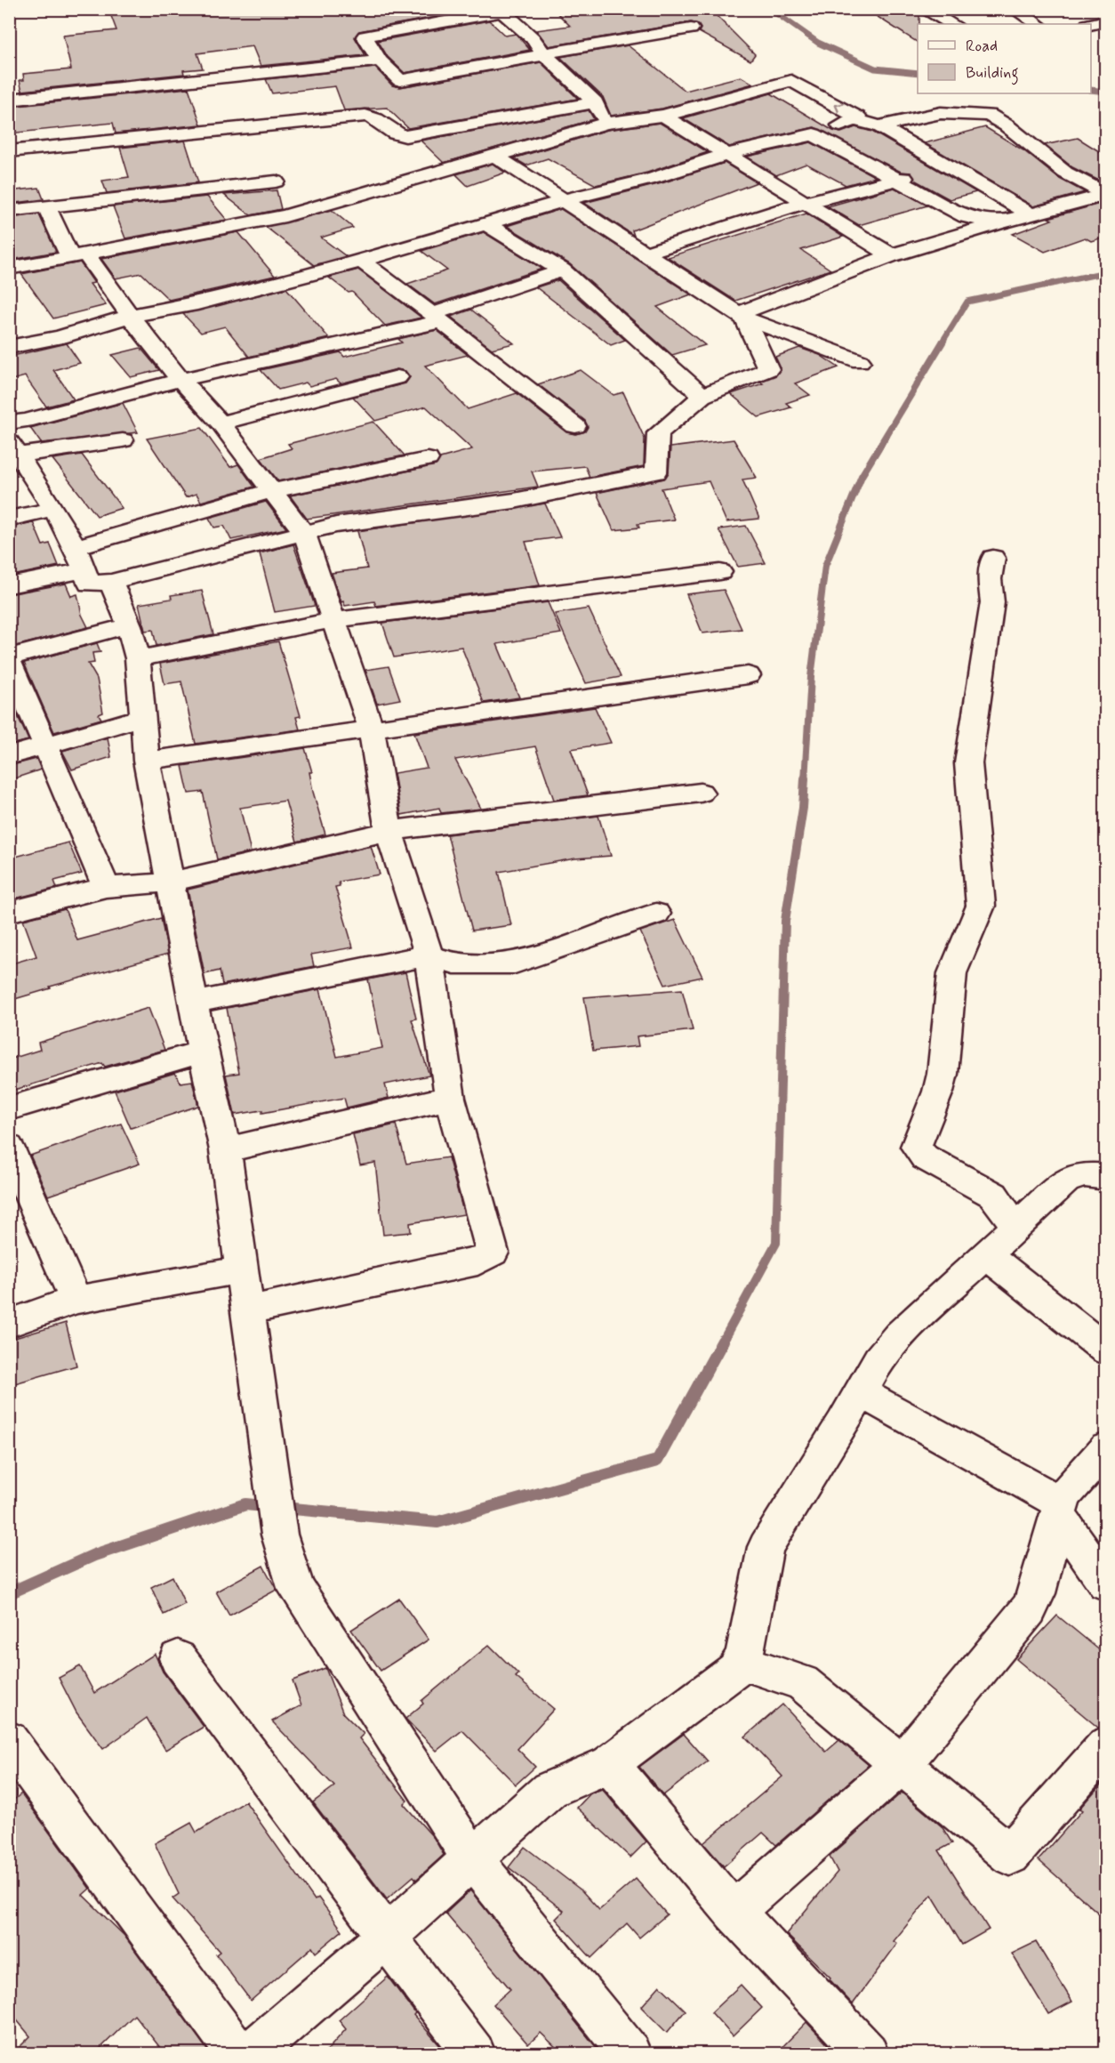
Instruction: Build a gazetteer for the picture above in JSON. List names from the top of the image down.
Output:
{
  "legend": ["Road", "Building"]
}
